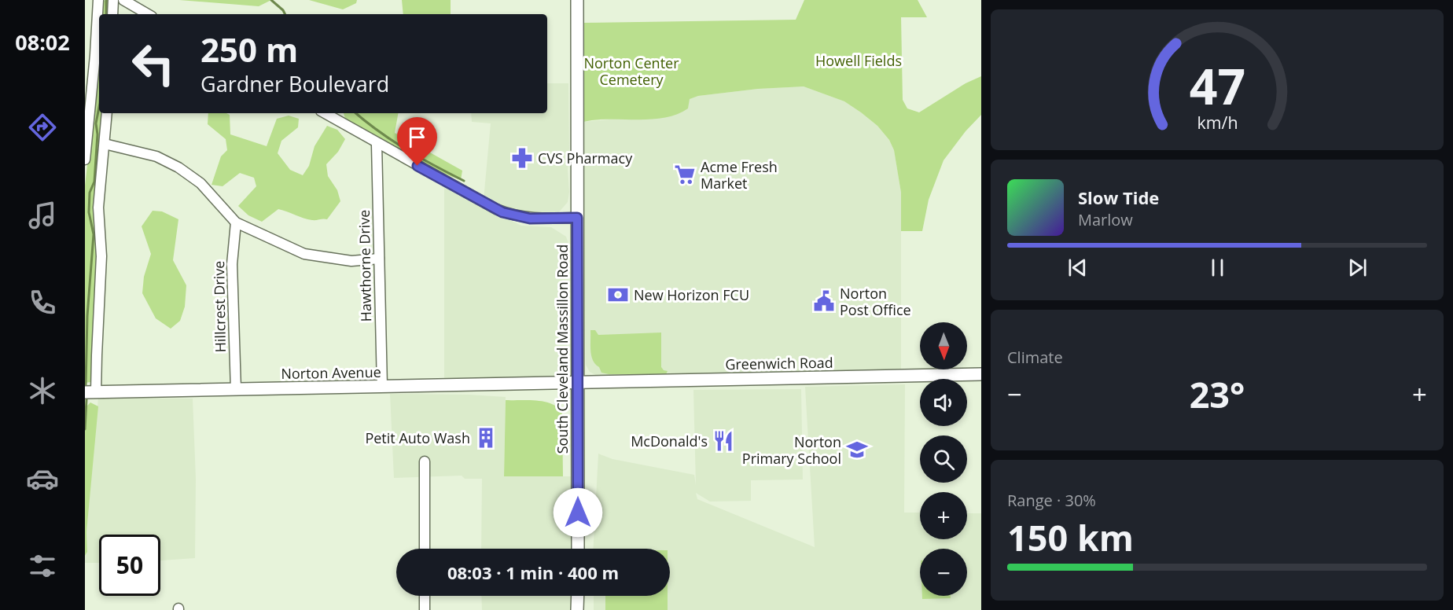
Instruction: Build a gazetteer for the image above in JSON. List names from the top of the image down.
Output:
{
  "streets": {
    "main road": ["South Cleveland Massillon Road", "Greenwich Road", "Norton Avenue"],
    "street": ["Hawthorne Drive", "Hillcrest Drive"]
  },
  "crossings": [
    ["Hawthorne Drive", "Norton Avenue"],
    ["Hillcrest Drive", "Norton Avenue"],
    ["South Cleveland Massillon Road", "Greenwich Road"],
    ["South Cleveland Massillon Road", "Norton Avenue"],
    ["Greenwich Road", "Norton Avenue"]
  ],
  "parks": ["Howell Fields", "Norton Center Cemetery"],
  "places": {
    "pharmacy": ["CVS Pharmacy"],
    "supermarket": ["Acme Fresh Market"],
    "bank": ["New Horizon FCU"],
    "public building": ["Norton Post Office"],
    "building": ["Petit Auto Wash"],
    "restaurant": ["McDonald's"],
    "school or university": ["Norton Primary School"]
  },
  "north": "bottom",
  "page": {
    "tabs": "08:02",
    "turn": ["250 m", "Gardner Boulevard"],
    "song": ["Slow Tide", "Marlow"],
    "tile": [
      "Climate",
      ["Range · 30%", "150 km"]
    ],
    "map_buttons": ["+", "−"],
    "heat": ["−", "23°", "+"],
    "limit": "50",
    "trip": "08:03 · 1 min · 400 m",
    "gauge": ["47", "km/h"]
  }
}
